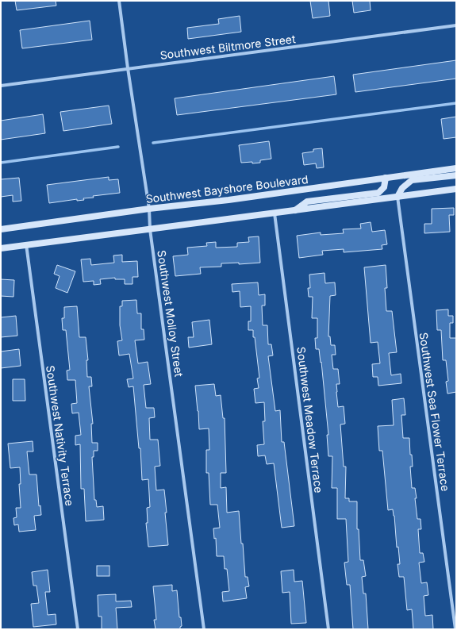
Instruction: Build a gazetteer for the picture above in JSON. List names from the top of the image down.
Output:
{
  "streets": {
    "main road": ["Southwest Bayshore Boulevard"],
    "street": [
      "Southwest Biltmore Street",
      "Southwest Molloy Street",
      "Southwest Sea Flower Terrace",
      "Southwest Meadow Terrace",
      "Southwest Nativity Terrace"
    ]
  },
  "crossings": [
    ["Southwest Biltmore Street", "Southwest Molloy Street"],
    ["Southwest Bayshore Boulevard", "Southwest Molloy Street"]
  ]
}
